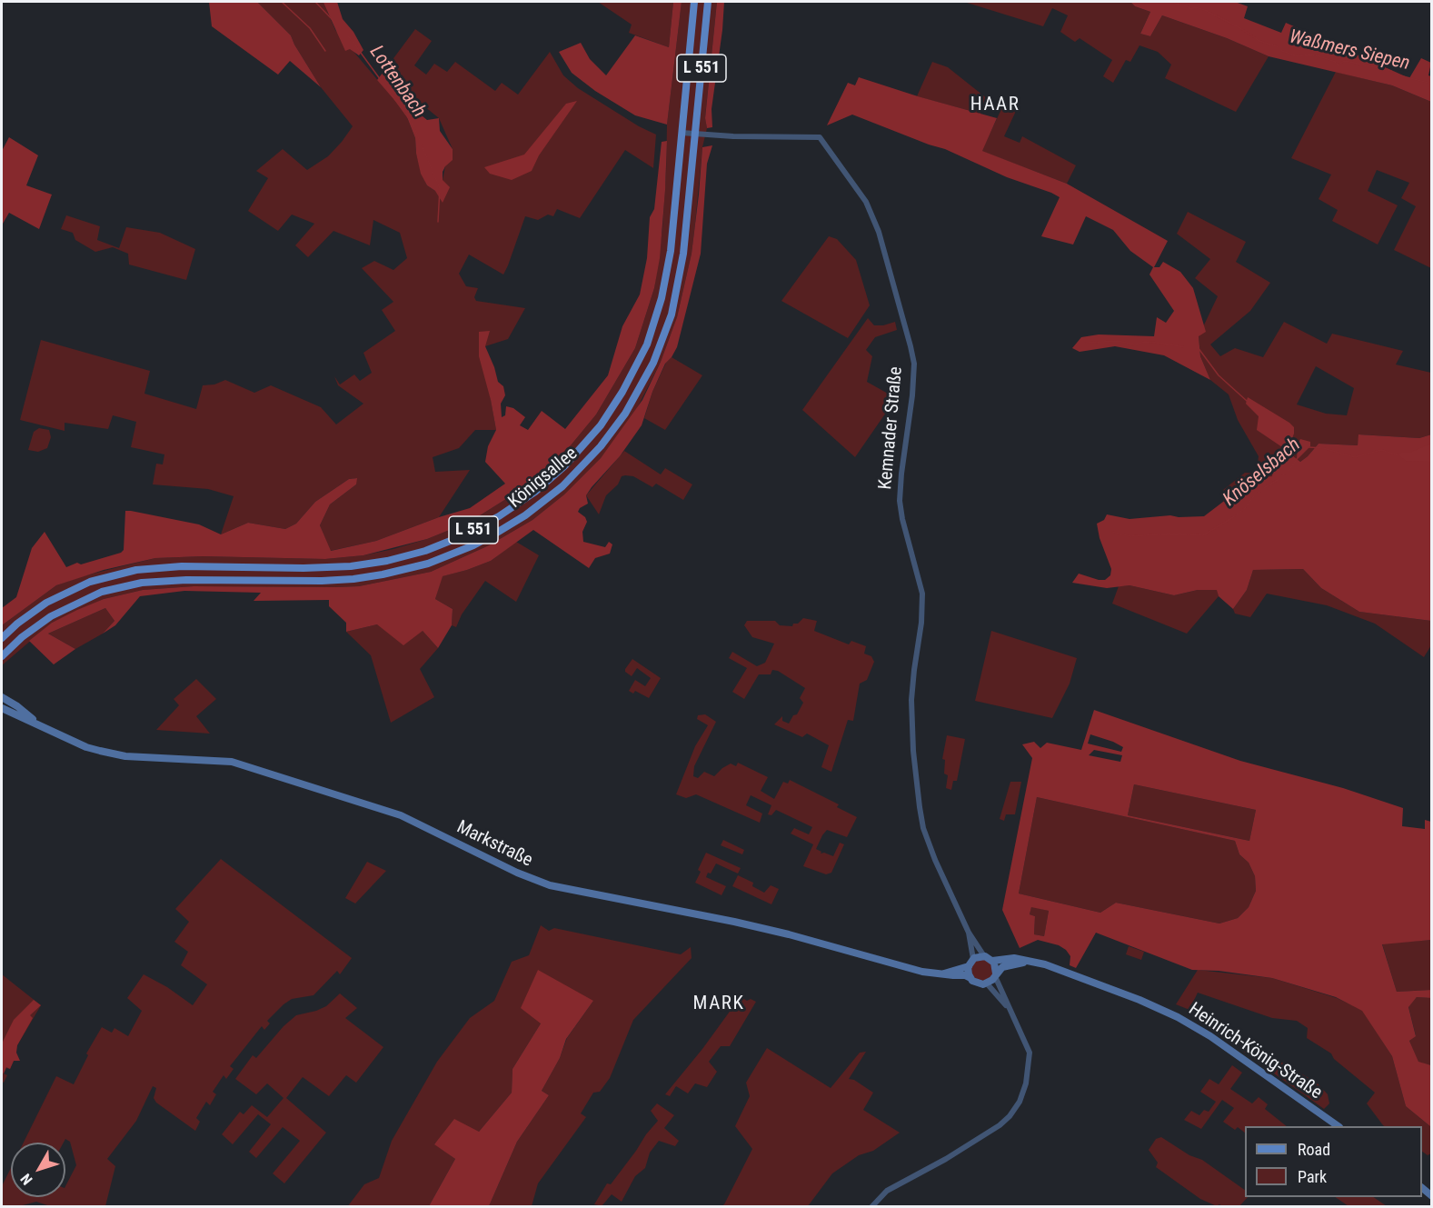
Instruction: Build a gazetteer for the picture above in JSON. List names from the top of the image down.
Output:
{
  "streets": {
    "main road": [
      "L 551",
      "Königsallee",
      "Markstraße",
      "Heinrich-König-Straße"
    ],
    "street": ["Kemnader Straße"]
  },
  "crossings": [
    ["Kemnader Straße", "Königsallee"],
    ["Kemnader Straße", "Markstraße"],
    ["Kemnader Straße", "Heinrich-König-Straße"],
    ["Markstraße", "Heinrich-König-Straße"]
  ],
  "districts": ["HAAR", "MARK"],
  "water": ["Waßmers Siepen", "Lottenbach", "Knöselsbach"],
  "legend": ["Road", "Park"],
  "north": "bottom left"
}
